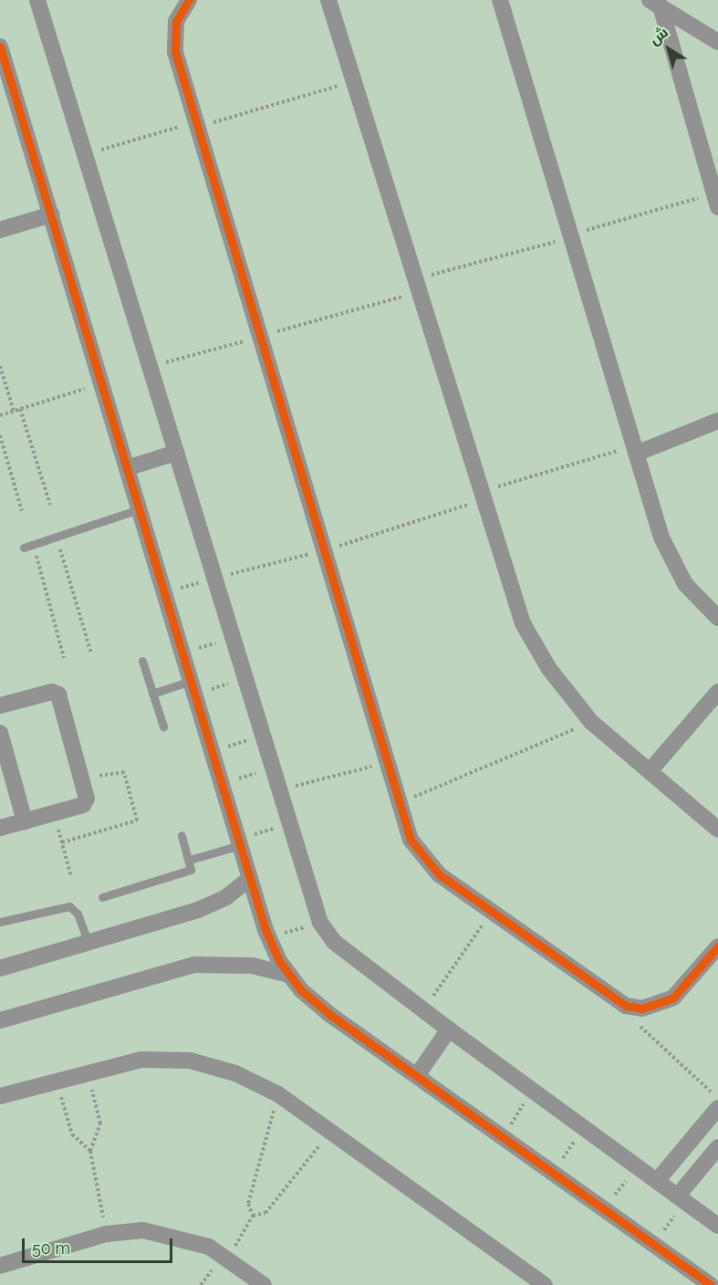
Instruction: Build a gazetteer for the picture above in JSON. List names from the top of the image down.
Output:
{
  "scale_bar": "50 m",
  "north": "top left"
}
